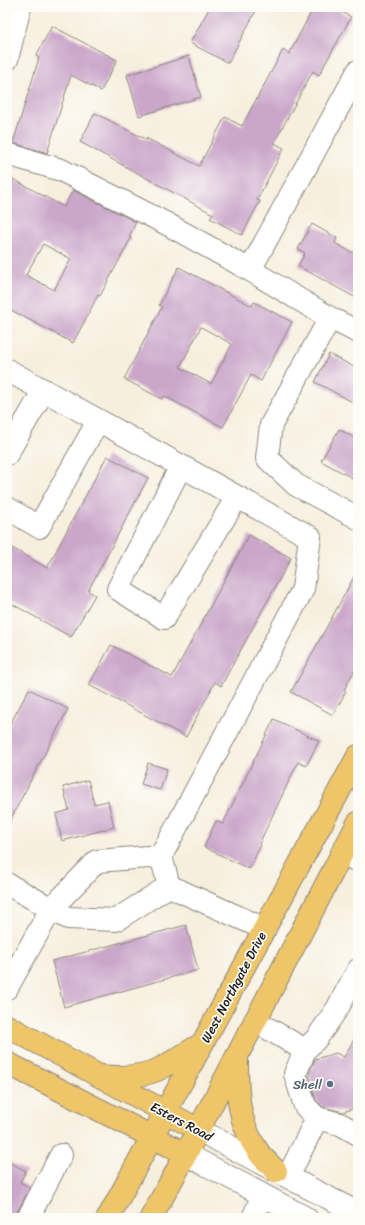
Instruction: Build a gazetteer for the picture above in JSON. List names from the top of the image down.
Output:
{
  "streets": {
    "main road": ["West Northgate Drive", "Esters Road"]
  },
  "crossings": [
    ["West Northgate Drive", "Esters Road"]
  ],
  "places": ["Shell"]
}
